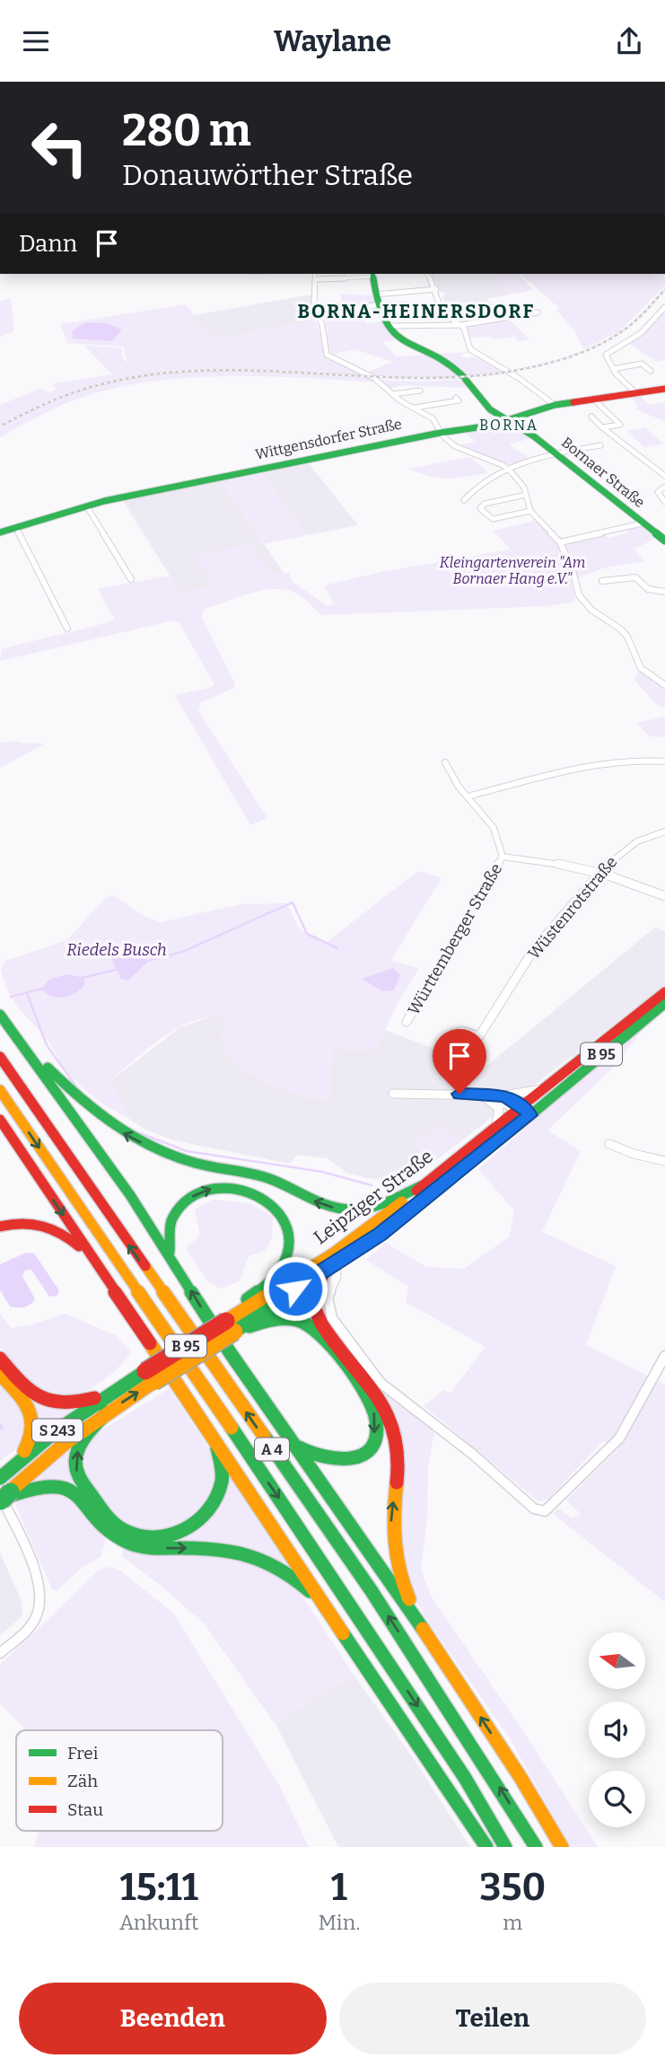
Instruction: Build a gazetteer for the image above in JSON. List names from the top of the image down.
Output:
{
  "streets": {
    "main road": [
      "Wittgensdorfer Straße",
      "Bornaer Straße",
      "B 95",
      "Leipziger Straße",
      "S 243",
      "A 4"
    ],
    "street": ["Wüstenrotstraße", "Württemberger Straße"]
  },
  "crossings": [
    ["Wittgensdorfer Straße", "Bornaer Straße"]
  ],
  "districts": ["BORNA-HEINERSDORF", "BORNA"],
  "parks": ["Kleingartenverein \"Am Bornaer Hang e.V.\"", "Riedels Busch"],
  "legend": ["Frei", "Zäh", "Stau"],
  "north": "left",
  "page": {
    "header": "Waylane",
    "turn": ["280 m", "Donauwörther Straße"],
    "then": "Dann",
    "eta": [
      "15:11",
      "Ankunft",
      "1",
      "Min.",
      "350",
      "m"
    ],
    "buttons": ["Beenden", "Teilen"]
  }
}
